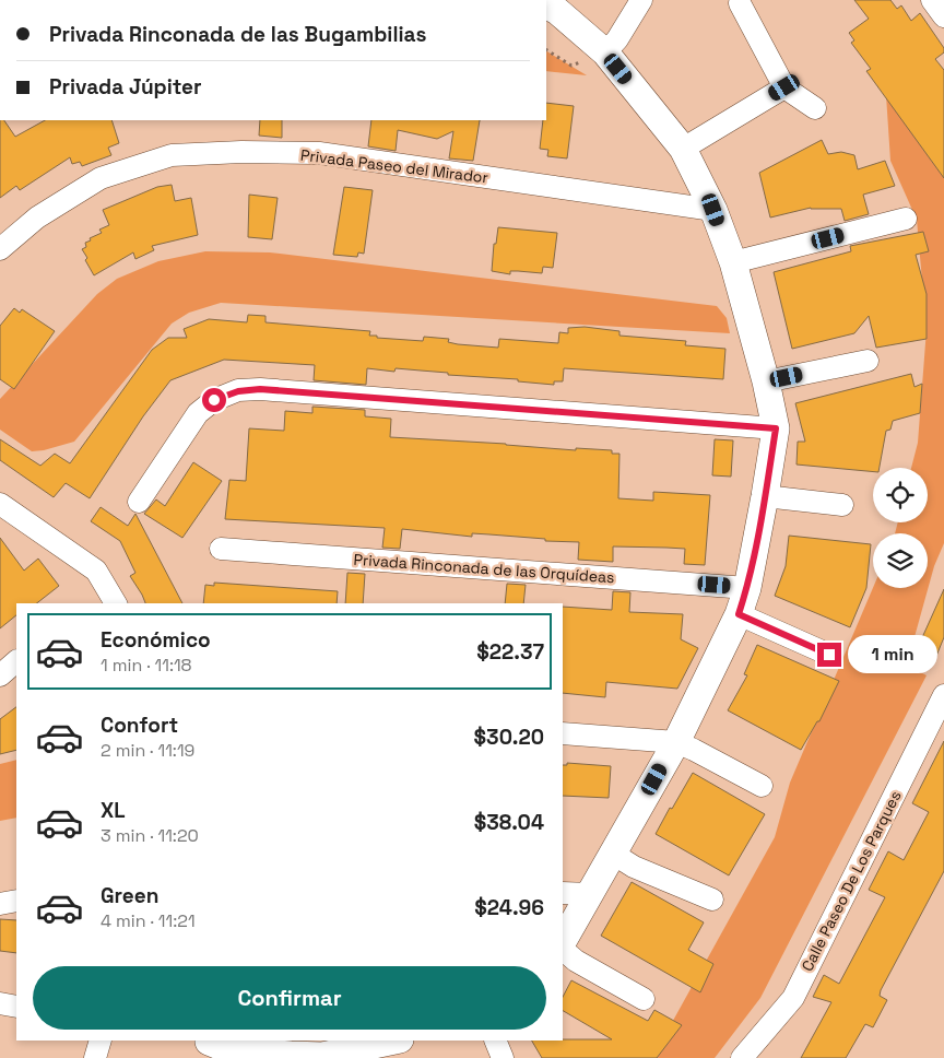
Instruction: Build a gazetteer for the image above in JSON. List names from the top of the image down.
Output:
{
  "streets": {
    "street": ["Privada Paseo del Mirador", "Privada Rinconada de las Orquídeas", "Calle Paseo De Los Parques"]
  },
  "page": {
    "banner": ["Privada Rinconada de las Bugambilias", "Privada Júpiter"],
    "list": [
      {
        "name": "Económico",
        "note": "1 min · 11:18",
        "value": "$22.37"
      },
      {
        "name": "Confort",
        "note": "2 min · 11:19",
        "value": "$30.20"
      },
      {
        "name": "XL",
        "note": "3 min · 11:20",
        "value": "$38.04"
      },
      {
        "name": "Green",
        "note": "4 min · 11:21",
        "value": "$24.96"
      }
    ],
    "bubble": "1 min",
    "buttons": "Confirmar"
  }
}
